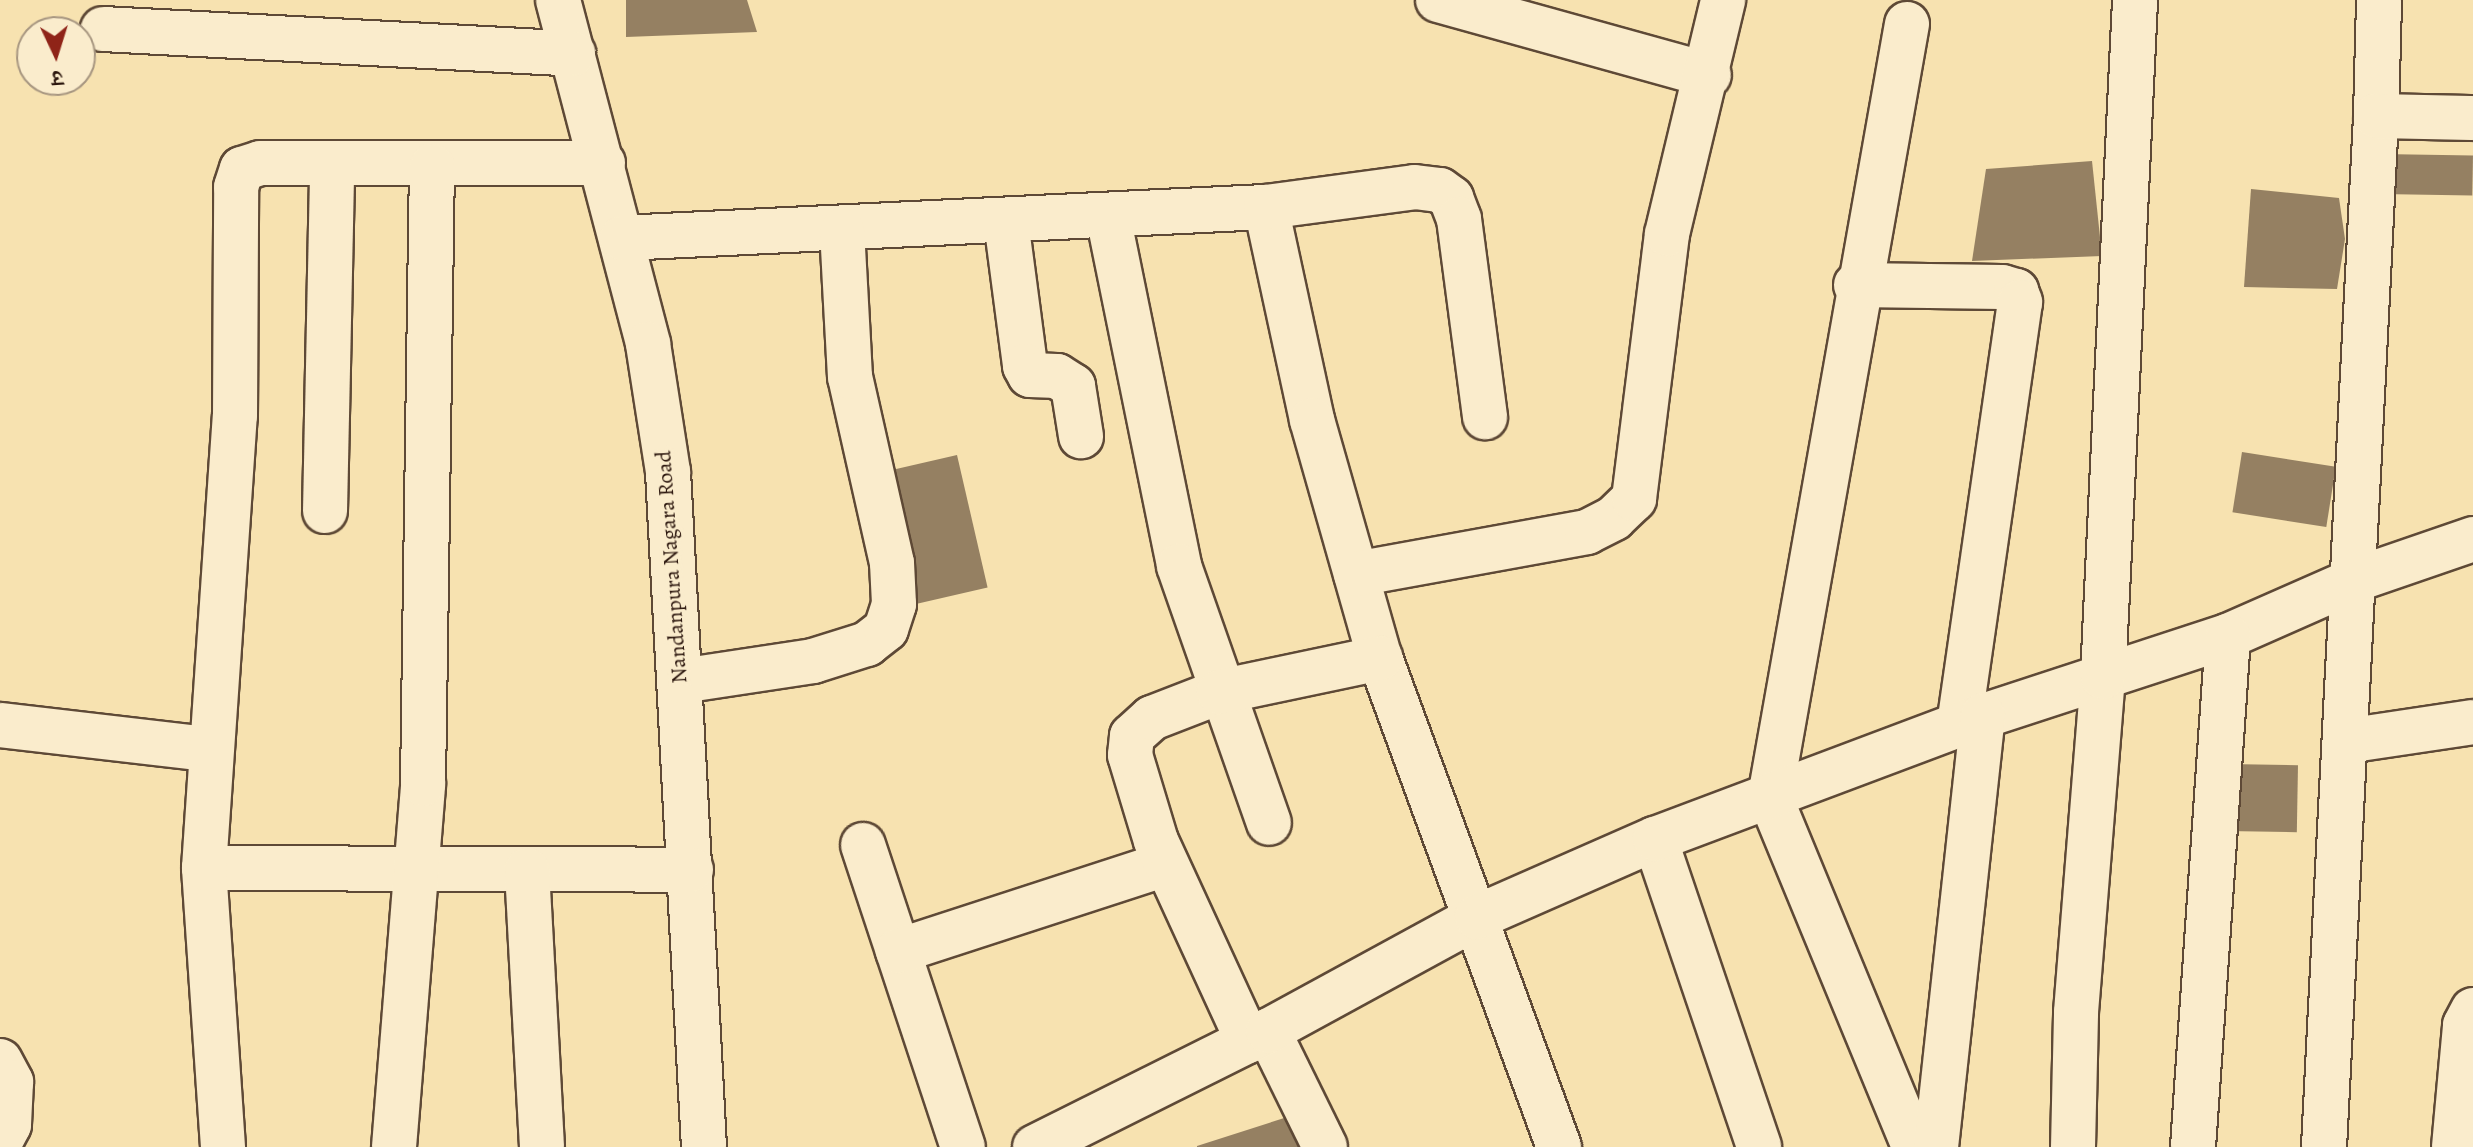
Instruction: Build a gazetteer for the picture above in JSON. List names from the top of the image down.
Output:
{
  "streets": {
    "street": ["Nandanpura Nagara Road"]
  },
  "north": "bottom"
}
